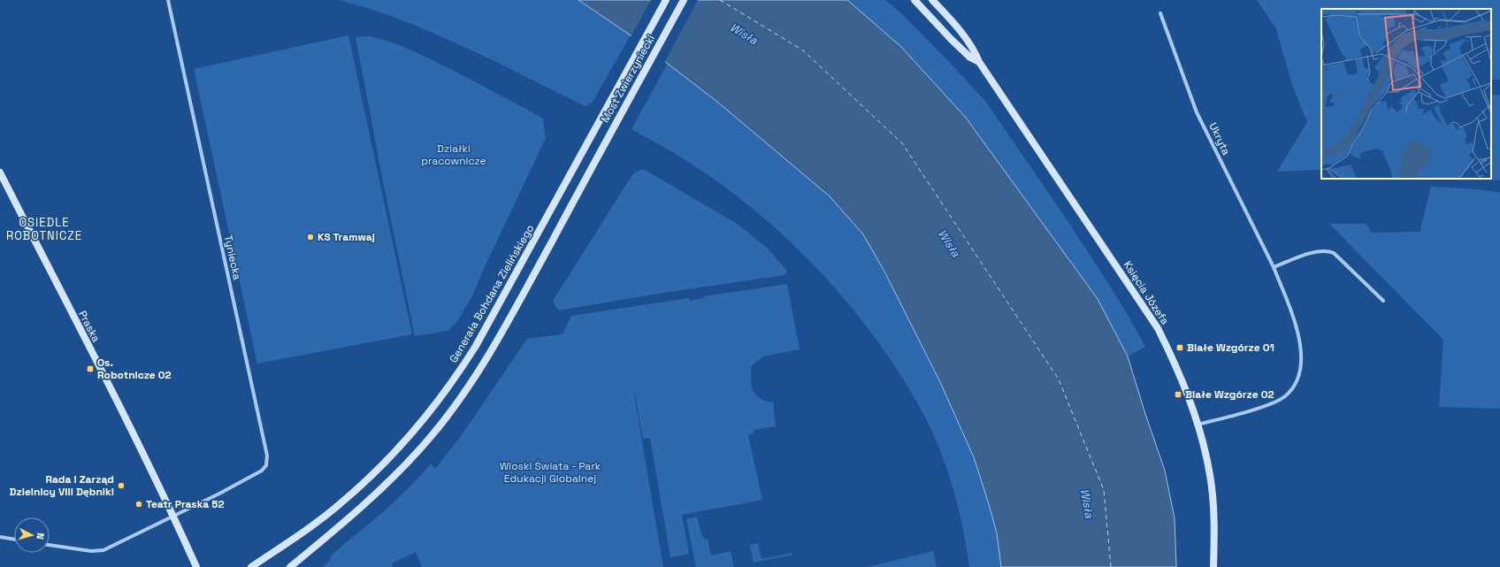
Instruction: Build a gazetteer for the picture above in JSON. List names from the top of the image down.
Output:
{
  "streets": {
    "main road": [
      "Most Zwierzyniecki",
      "Księcia Józefa",
      "Generała Bohdana Zielińskiego",
      "Praska"
    ],
    "street": ["Ukryta", "Tyniecka"]
  },
  "crossings": [
    ["Most Zwierzyniecki", "Generała Bohdana Zielińskiego"],
    ["Ukryta", "Księcia Józefa"],
    ["Tyniecka", "Praska"]
  ],
  "districts": ["OSIEDLE ROBOTNICZE"],
  "water": ["Wisła"],
  "parks": ["Działki pracownicze", "Wioski Świata - Park Edukacji Globalnej"],
  "places": {
    "other": ["KS Tramwaj", "Rada i Zarząd Dzielnicy VIII Dębniki", "Teatr Praska 52"],
    "transit": ["Białe Wzgórze 01", "Os. Robotnicze 02", "Białe Wzgórze 02"]
  },
  "north": "right"
}
